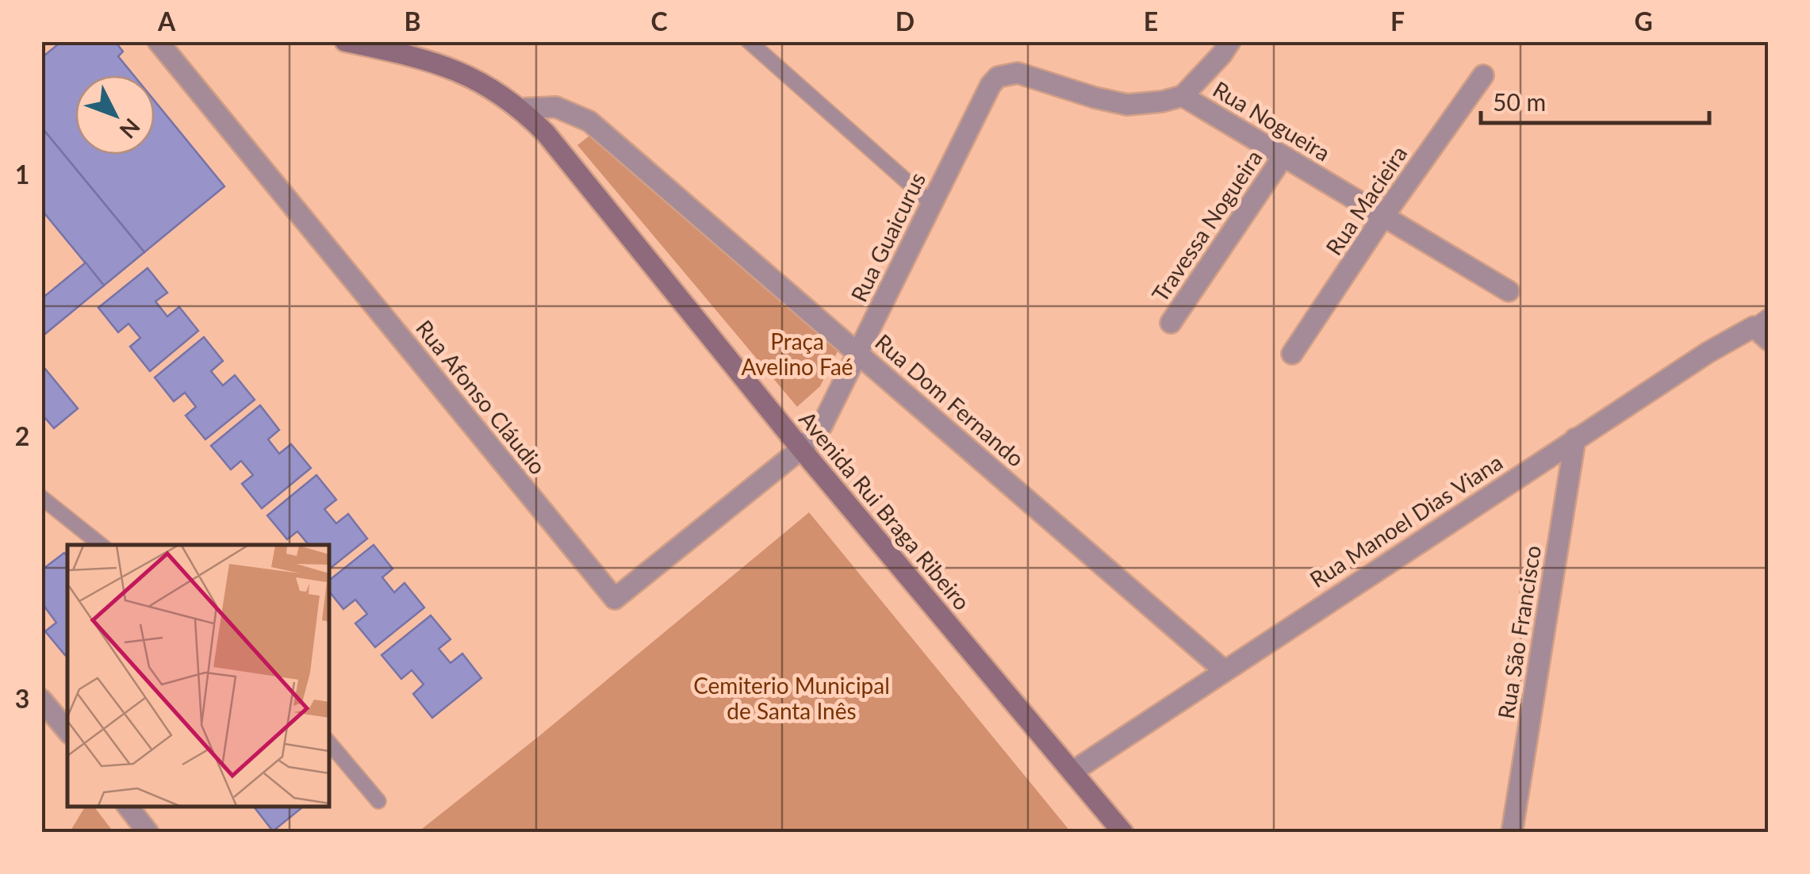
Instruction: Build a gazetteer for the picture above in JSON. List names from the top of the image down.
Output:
{
  "streets": {
    "main road": ["Avenida Rui Braga Ribeiro"],
    "street": [
      "Rua Nogueira",
      "Rua Macieira",
      "Travessa Nogueira",
      "Rua Guaicurus",
      "Rua Afonso Cláudio",
      "Rua Dom Fernando",
      "Rua Manoel Dias Viana",
      "Rua São Francisco"
    ]
  },
  "crossings": [
    ["Rua Nogueira", "Rua Macieira"],
    ["Rua Nogueira", "Travessa Nogueira"],
    ["Rua Nogueira", "Rua Guaicurus"],
    ["Rua Guaicurus", "Rua Afonso Cláudio"],
    ["Rua Guaicurus", "Rua Dom Fernando"],
    ["Rua Guaicurus", "Avenida Rui Braga Ribeiro"],
    ["Rua Afonso Cláudio", "Avenida Rui Braga Ribeiro"],
    ["Rua Dom Fernando", "Avenida Rui Braga Ribeiro"],
    ["Rua Dom Fernando", "Rua Manoel Dias Viana"],
    ["Avenida Rui Braga Ribeiro", "Rua Manoel Dias Viana"],
    ["Rua Manoel Dias Viana", "Rua São Francisco"]
  ],
  "parks": ["Praça Avelino Faé", "Cemiterio Municipal de Santa Inês"],
  "scale_bar": "50 m",
  "north": "bottom right",
  "grid": {
    "columns": [
      "A",
      "B",
      "C",
      "D",
      "E",
      "F",
      "G"
    ],
    "rows": ["1", "2", "3"]
  }
}
